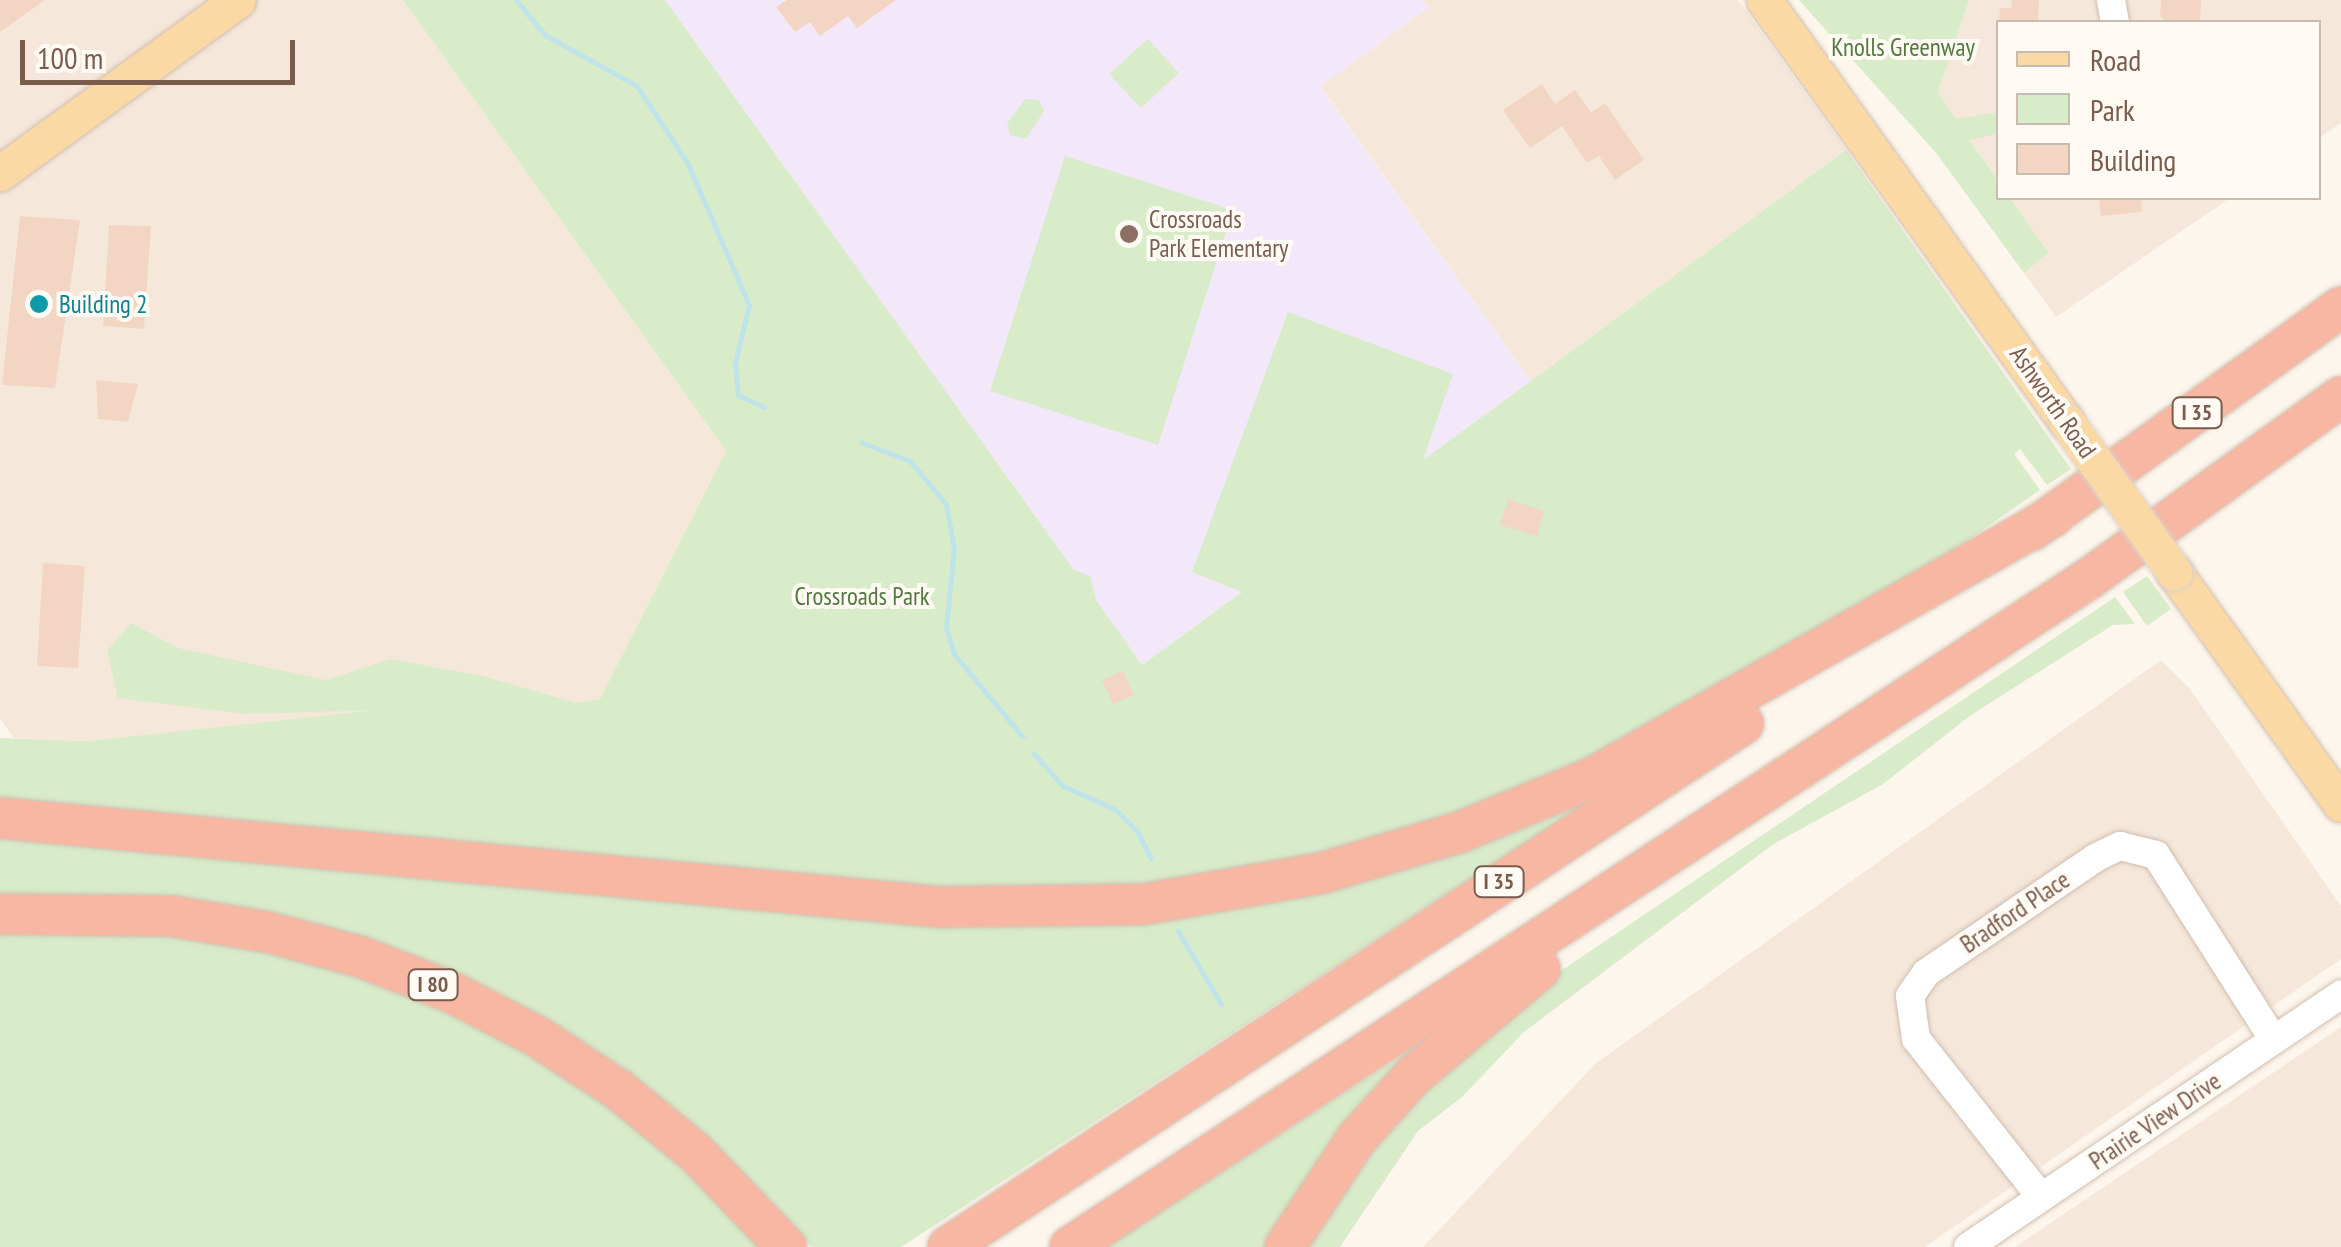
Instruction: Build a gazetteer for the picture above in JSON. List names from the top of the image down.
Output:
{
  "streets": {
    "highway": ["I 35", "I 80"],
    "main road": ["Ashworth Road"],
    "street": ["Bradford Place", "Prairie View Drive"]
  },
  "crossings": [
    ["Bradford Place", "Prairie View Drive"]
  ],
  "parks": ["Knolls Greenway", "Crossroads Park"],
  "places": ["Crossroads Park Elementary", "Building 2"],
  "legend": ["Road", "Park", "Building"],
  "scale_bar": "100 m"
}
